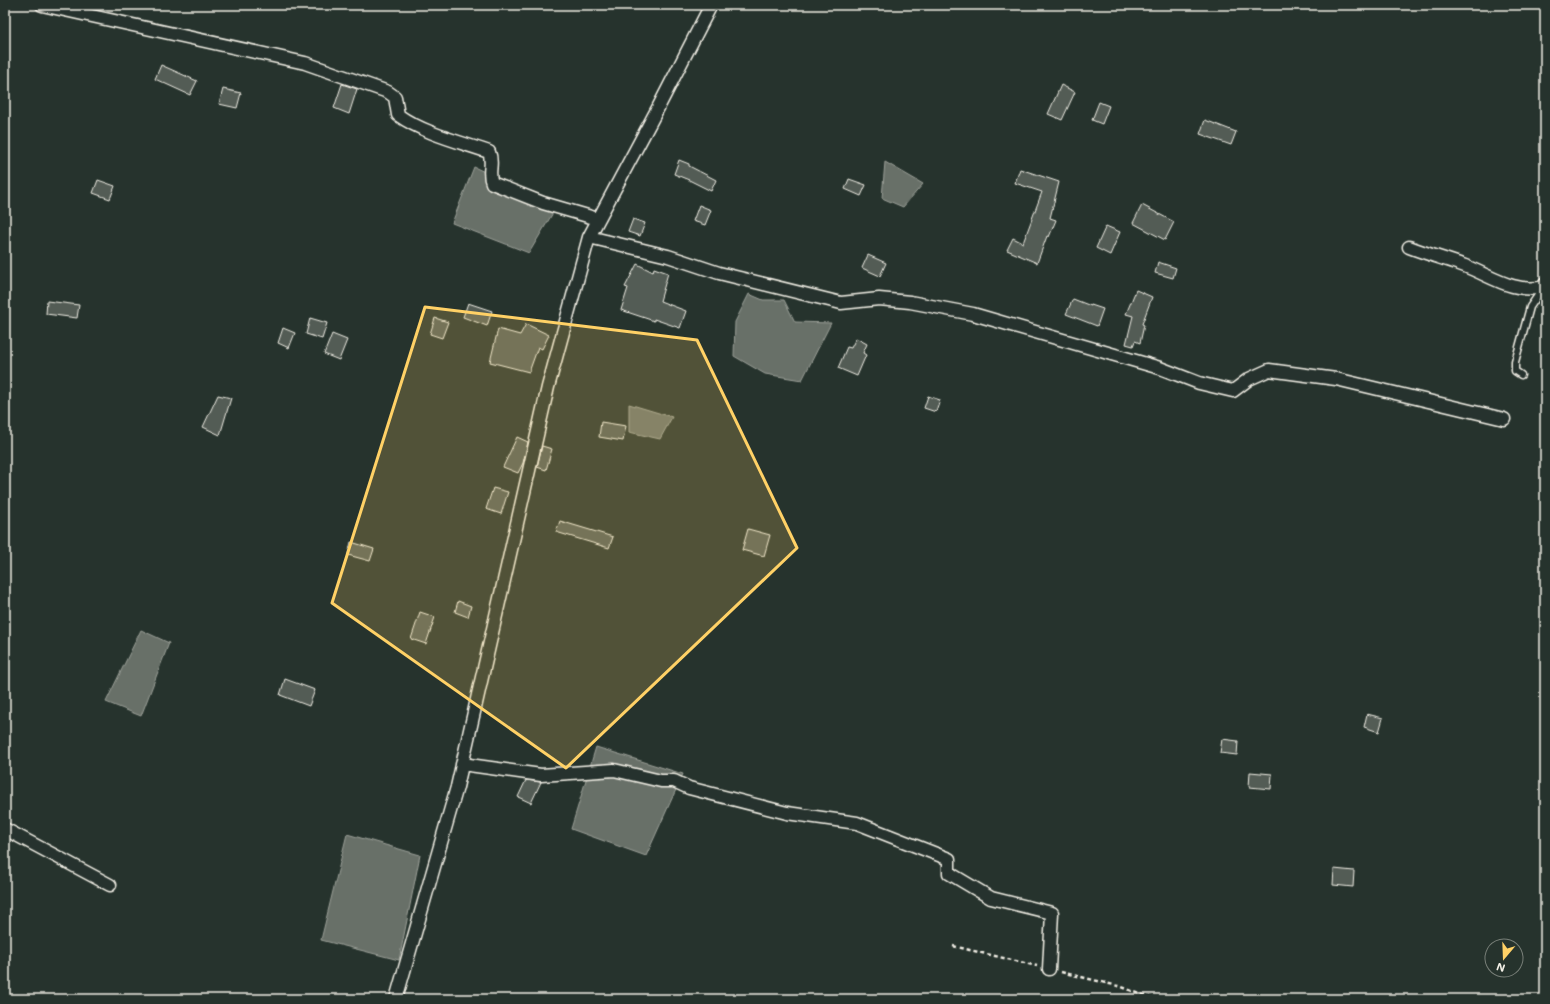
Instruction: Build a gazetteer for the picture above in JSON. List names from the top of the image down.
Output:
{
  "north": "bottom"
}
